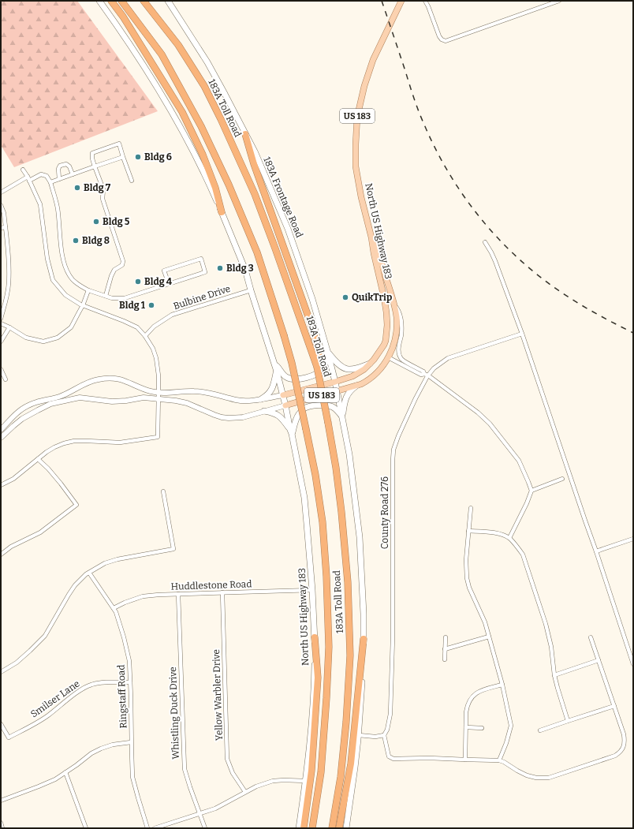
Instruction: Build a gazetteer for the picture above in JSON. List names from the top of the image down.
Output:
{
  "streets": {
    "highway": ["183A Toll Road"],
    "main road": ["US 183", "183A Frontage Road", "North US Highway 183"],
    "street": [
      "Bulbine Drive",
      "County Road 276",
      "Huddlestone Road",
      "Yellow Warbler Drive",
      "Ringstaff Road",
      "Smilser Lane",
      "Whistling Duck Drive"
    ]
  },
  "crossings": [
    ["US 183", "183A Frontage Road"],
    ["US 183", "North US Highway 183"],
    ["183A Frontage Road", "North US Highway 183"],
    ["North US Highway 183", "Huddlestone Road"],
    ["Huddlestone Road", "Yellow Warbler Drive"],
    ["Huddlestone Road", "Ringstaff Road"],
    ["Huddlestone Road", "Whistling Duck Drive"],
    ["Ringstaff Road", "Smilser Lane"]
  ],
  "places": [
    "Bldg 6",
    "Bldg 7",
    "Bldg 5",
    "Bldg 8",
    "Bldg 3",
    "Bldg 4",
    "QuikTrip",
    "Bldg 1"
  ]
}
